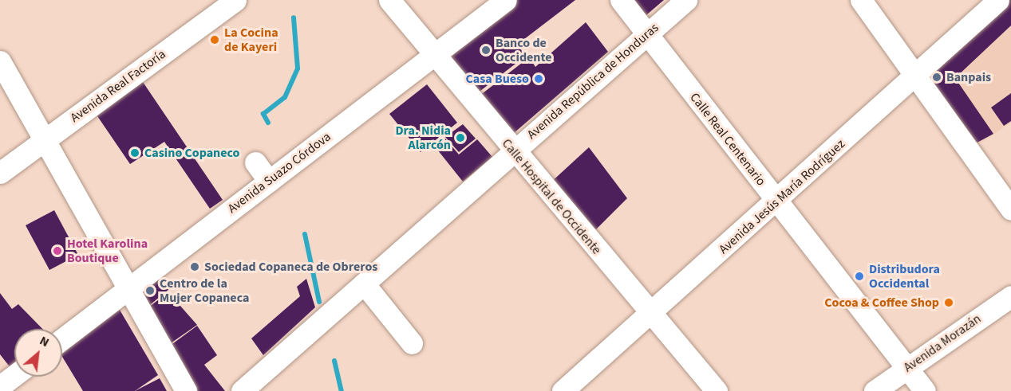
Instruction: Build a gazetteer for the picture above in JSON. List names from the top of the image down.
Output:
{
  "streets": {
    "street": [
      "Avenida República de Honduras",
      "Avenida Real Factoría",
      "Calle Real Centenario",
      "Avenida Suazo Córdova",
      "Calle Hospital de Occidente",
      "Avenida Jesús María Rodríguez",
      "Avenida Morazán"
    ]
  },
  "crossings": [
    ["Avenida República de Honduras", "Calle Real Centenario"],
    ["Avenida República de Honduras", "Calle Hospital de Occidente"],
    ["Calle Real Centenario", "Avenida Jesús María Rodríguez"],
    ["Calle Real Centenario", "Avenida Morazán"],
    ["Avenida Suazo Córdova", "Calle Hospital de Occidente"],
    ["Calle Hospital de Occidente", "Avenida Jesús María Rodríguez"]
  ],
  "places": [
    "La Cocina de Kayeri",
    "Banco de Occidente",
    "Banpais",
    "Casa Bueso",
    "Dra. Nidia Alarcón",
    "Casino Copaneco",
    "Hotel Karolina Boutique",
    "Sociedad Copaneca de Obreros",
    "Distribudora Occidental",
    "Centro de la Mujer Copaneca",
    "Cocoa & Coffee Shop"
  ],
  "north": "top right"
}
